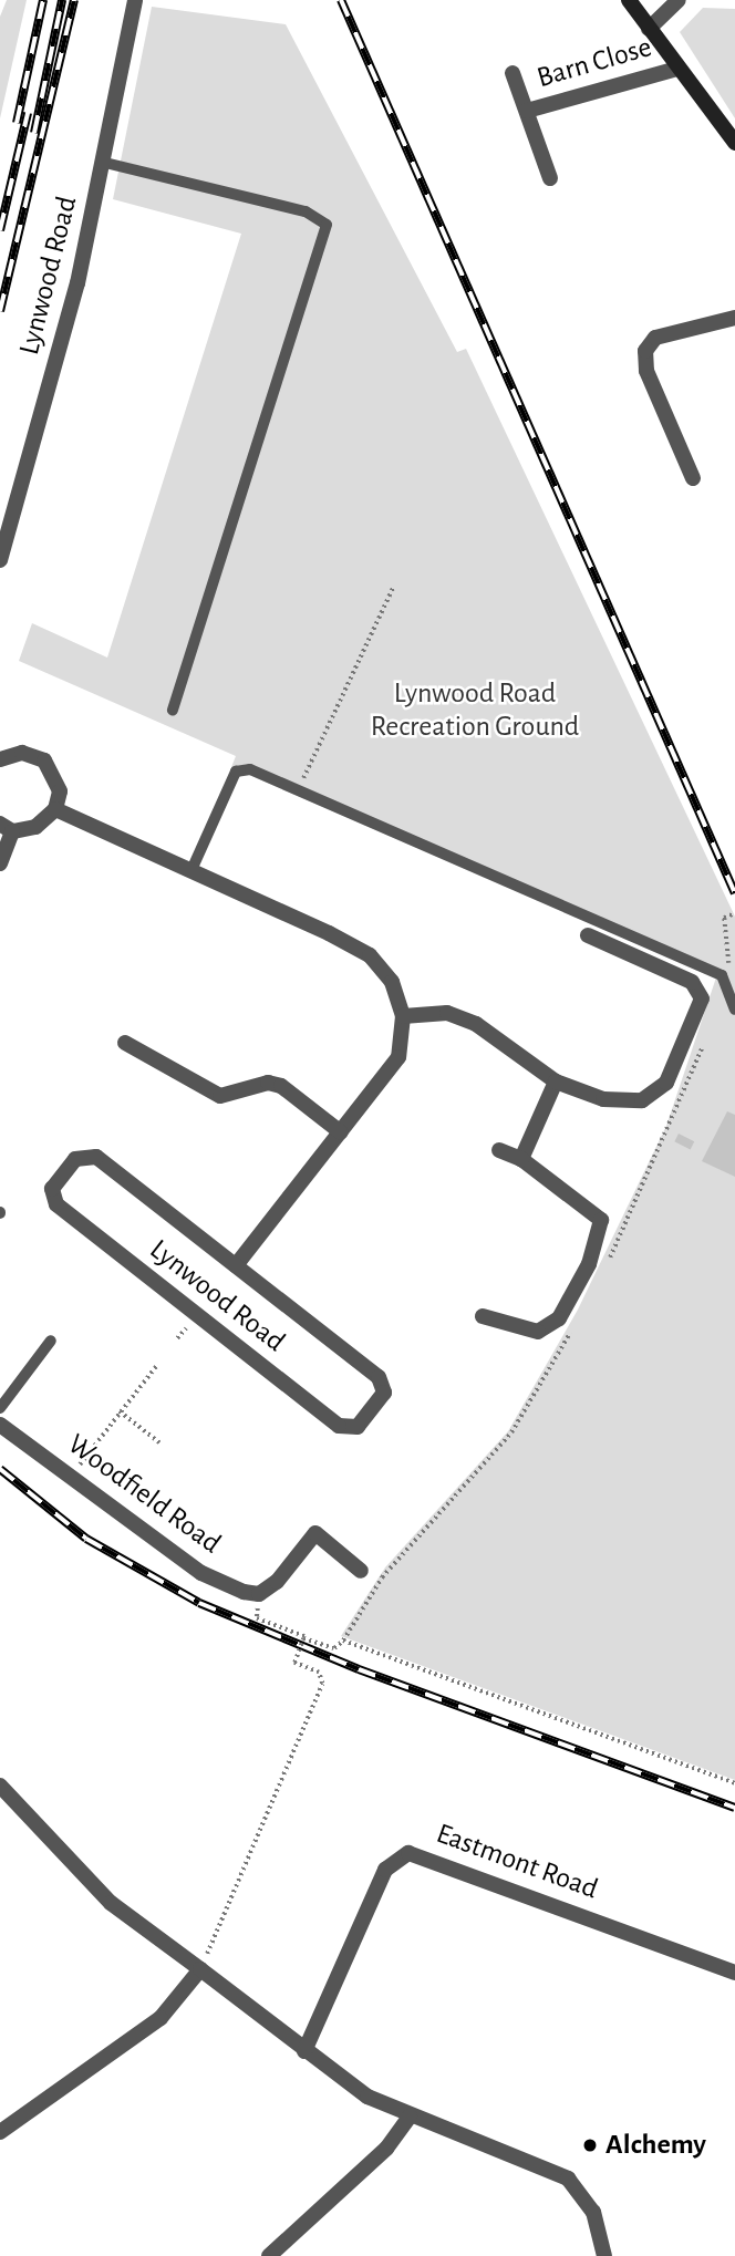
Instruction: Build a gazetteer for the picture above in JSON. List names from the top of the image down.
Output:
{
  "streets": {
    "street": [
      "Barn Close",
      "Lynwood Road",
      "Woodfield Road",
      "Eastmont Road"
    ]
  },
  "parks": ["Lynwood Road Recreation Ground"],
  "places": ["Alchemy"]
}
